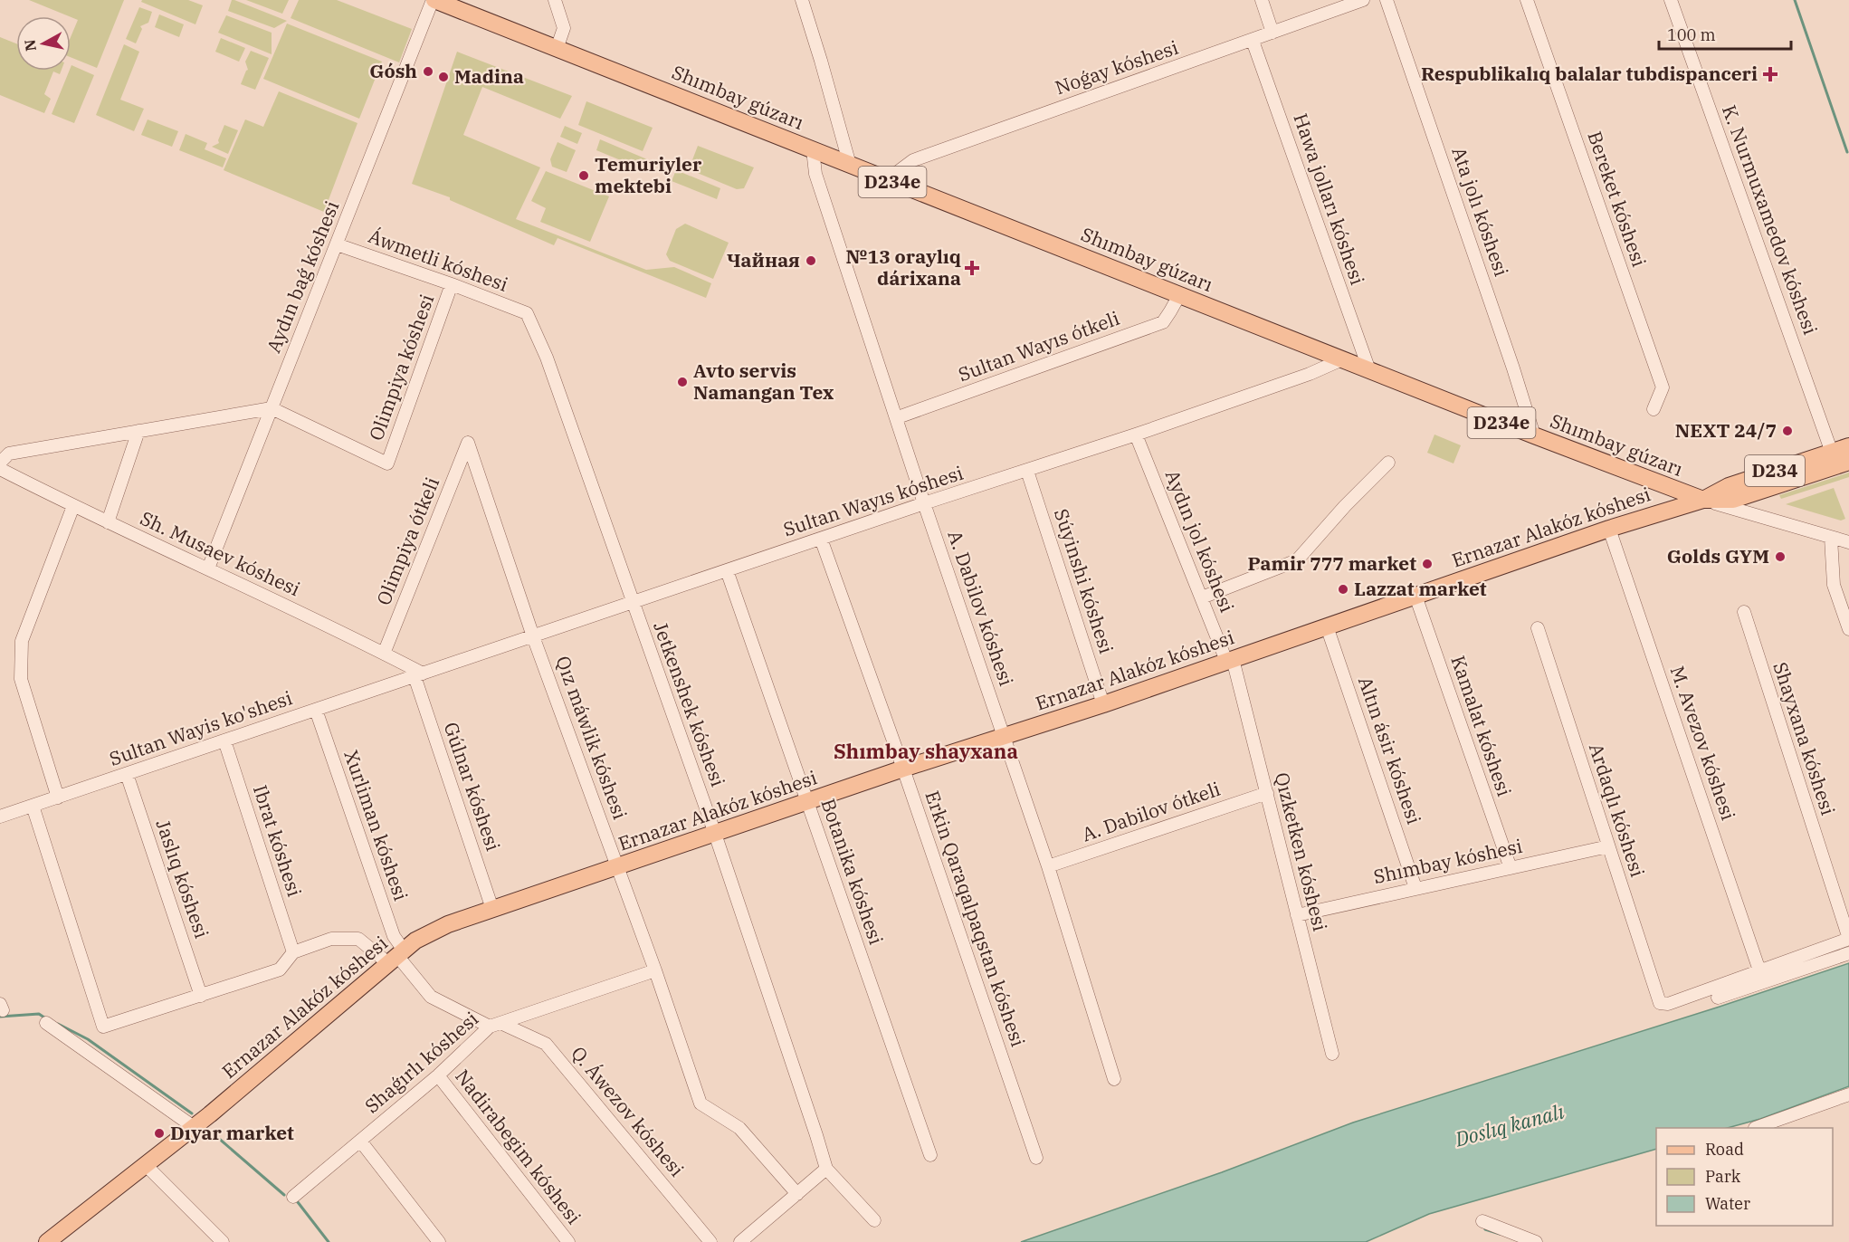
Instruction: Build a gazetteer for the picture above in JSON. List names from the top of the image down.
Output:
{
  "streets": {
    "main road": [
      "Shımbay gúzarı",
      "D234e",
      "D234",
      "Ernazar Alakóz kóshesi"
    ],
    "street": [
      "Noǵay kóshesi",
      "Hawa jolları kóshesi",
      "Bereket kóshesi",
      "Ata jolı kóshesi",
      "K. Nurmuxamedov kóshesi",
      "Áwmetli kóshesi",
      "Aydın baǵ kóshesi",
      "Sultan Wayıs ótkeli",
      "Olimpiya kóshesi",
      "Sultan Wayıs kóshesi",
      "Olimpiya ótkeli",
      "Aydın jol kóshesi",
      "Sh. Musaev kóshesi",
      "Súyinshi kóshesi",
      "A. Dabilov kóshesi",
      "Jetkenshek kóshesi",
      "Kamalat kóshesi",
      "Sultan Wayis ko'shesi",
      "Qız máwlik kóshesi",
      "Shayxana kóshesi",
      "M. Avezov kóshesi",
      "Altın ásir kóshesi",
      "Gúlnar kóshesi",
      "Ardaqlı kóshesi",
      "A. Dabilov ótkeli",
      "Xurliman kóshesi",
      "Ibrat kóshesi",
      "Qızketken kóshesi",
      "Shımbay kóshesi",
      "Botanika kóshesi",
      "Jaslıq kóshesi",
      "Erkin Qaraqalpaqstan kóshesi",
      "Shaǵırlı kóshesi",
      "Q. Áwezov kóshesi",
      "Nadirabegim kóshesi"
    ]
  },
  "crossings": [
    ["Noǵay kóshesi", "Shımbay gúzarı"],
    ["Noǵay kóshesi", "Hawa jolları kóshesi"],
    ["Shımbay gúzarı", "Hawa jolları kóshesi"],
    ["Shımbay gúzarı", "Ata jolı kóshesi"],
    ["Shımbay gúzarı", "Aydın baǵ kóshesi"],
    ["Shımbay gúzarı", "Sultan Wayıs ótkeli"],
    ["Shımbay gúzarı", "Sultan Wayıs kóshesi"],
    ["Shımbay gúzarı", "Ernazar Alakóz kóshesi"],
    ["Shımbay gúzarı", "A. Dabilov kóshesi"],
    ["K. Nurmuxamedov kóshesi", "Ernazar Alakóz kóshesi"],
    ["Áwmetli kóshesi", "Aydın baǵ kóshesi"],
    ["Áwmetli kóshesi", "Olimpiya kóshesi"],
    ["Áwmetli kóshesi", "Jetkenshek kóshesi"],
    ["Aydın baǵ kóshesi", "Olimpiya kóshesi"],
    ["Aydın baǵ kóshesi", "Sh. Musaev kóshesi"],
    ["Sultan Wayıs ótkeli", "A. Dabilov kóshesi"],
    ["Sultan Wayıs kóshesi", "Aydın jol kóshesi"],
    ["Sultan Wayıs kóshesi", "Sh. Musaev kóshesi"],
    ["Sultan Wayıs kóshesi", "Súyinshi kóshesi"],
    ["Sultan Wayıs kóshesi", "A. Dabilov kóshesi"],
    ["Sultan Wayıs kóshesi", "Jetkenshek kóshesi"],
    ["Sultan Wayıs kóshesi", "Sultan Wayis ko'shesi"],
    ["Sultan Wayıs kóshesi", "Qız máwlik kóshesi"],
    ["Sultan Wayıs kóshesi", "Gúlnar kóshesi"],
    ["Sultan Wayıs kóshesi", "Botanika kóshesi"],
    ["Sultan Wayıs kóshesi", "Erkin Qaraqalpaqstan kóshesi"],
    ["Ernazar Alakóz kóshesi", "Aydın jol kóshesi"],
    ["Ernazar Alakóz kóshesi", "Súyinshi kóshesi"],
    ["Ernazar Alakóz kóshesi", "A. Dabilov kóshesi"],
    ["Ernazar Alakóz kóshesi", "Jetkenshek kóshesi"],
    ["Ernazar Alakóz kóshesi", "Kamalat kóshesi"],
    ["Ernazar Alakóz kóshesi", "Qız máwlik kóshesi"],
    ["Ernazar Alakóz kóshesi", "M. Avezov kóshesi"],
    ["Ernazar Alakóz kóshesi", "Altın ásir kóshesi"],
    ["Ernazar Alakóz kóshesi", "Gúlnar kóshesi"],
    ["Ernazar Alakóz kóshesi", "Xurliman kóshesi"],
    ["Ernazar Alakóz kóshesi", "Qızketken kóshesi"],
    ["Ernazar Alakóz kóshesi", "Botanika kóshesi"],
    ["Ernazar Alakóz kóshesi", "Erkin Qaraqalpaqstan kóshesi"],
    ["Ernazar Alakóz kóshesi", "Q. Áwezov kóshesi"],
    ["Olimpiya ótkeli", "Sh. Musaev kóshesi"],
    ["Olimpiya ótkeli", "Qız máwlik kóshesi"],
    ["Aydın jol kóshesi", "Qızketken kóshesi"],
    ["Sh. Musaev kóshesi", "Sultan Wayis ko'shesi"],
    ["Sh. Musaev kóshesi", "Gúlnar kóshesi"],
    ["A. Dabilov kóshesi", "A. Dabilov ótkeli"],
    ["Kamalat kóshesi", "Shımbay kóshesi"],
    ["Sultan Wayis ko'shesi", "Gúlnar kóshesi"],
    ["Sultan Wayis ko'shesi", "Xurliman kóshesi"],
    ["Sultan Wayis ko'shesi", "Ibrat kóshesi"],
    ["Sultan Wayis ko'shesi", "Jaslıq kóshesi"],
    ["Qız máwlik kóshesi", "Shaǵırlı kóshesi"],
    ["M. Avezov kóshesi", "Ardaqlı kóshesi"],
    ["Altın ásir kóshesi", "Shımbay kóshesi"],
    ["Ardaqlı kóshesi", "Shımbay kóshesi"],
    ["A. Dabilov ótkeli", "Qızketken kóshesi"],
    ["Xurliman kóshesi", "Q. Áwezov kóshesi"],
    ["Qızketken kóshesi", "Shımbay kóshesi"],
    ["Shaǵırlı kóshesi", "Q. Áwezov kóshesi"],
    ["Shaǵırlı kóshesi", "Nadirabegim kóshesi"]
  ],
  "districts": ["Shımbay shayxana"],
  "water": ["Doslıq kanalı"],
  "places": {
    "other": [
      "Gósh",
      "Madina",
      "Temuriyler mektebi",
      "Чайная",
      "Avto servis Namangan Tex",
      "NEXT 24/7",
      "Golds GYM",
      "Pamir 777 market",
      "Lazzat market",
      "Dıyar market"
    ],
    "health": ["Respublikalıq balalar tubdispanceri", "№13 oraylıq dárixana"]
  },
  "legend": ["Road", "Park", "Water"],
  "scale_bar": "100 m",
  "north": "left"
}
